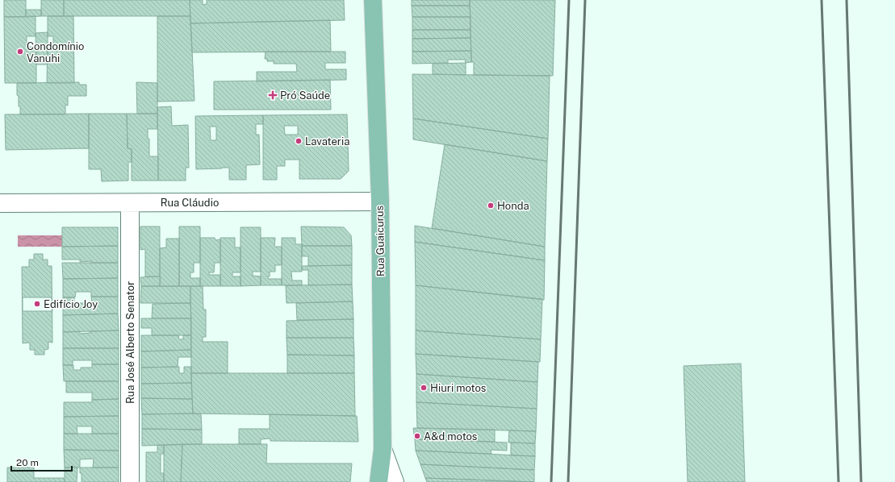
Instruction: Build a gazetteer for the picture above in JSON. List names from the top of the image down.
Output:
{
  "streets": {
    "main road": ["Rua Guaicurus"],
    "street": ["Rua Cláudio", "Rua José Alberto Senator"]
  },
  "crossings": [
    ["Rua Cláudio", "Rua Guaicurus"],
    ["Rua Cláudio", "Rua José Alberto Senator"]
  ],
  "places": {
    "other": [
      "Condomínio Vanuhi",
      "Lavateria",
      "Honda",
      "Edifício Joy",
      "Hiuri motos",
      "A&d motos"
    ],
    "health": ["Pró Saúde"]
  },
  "scale_bar": "20 m"
}
